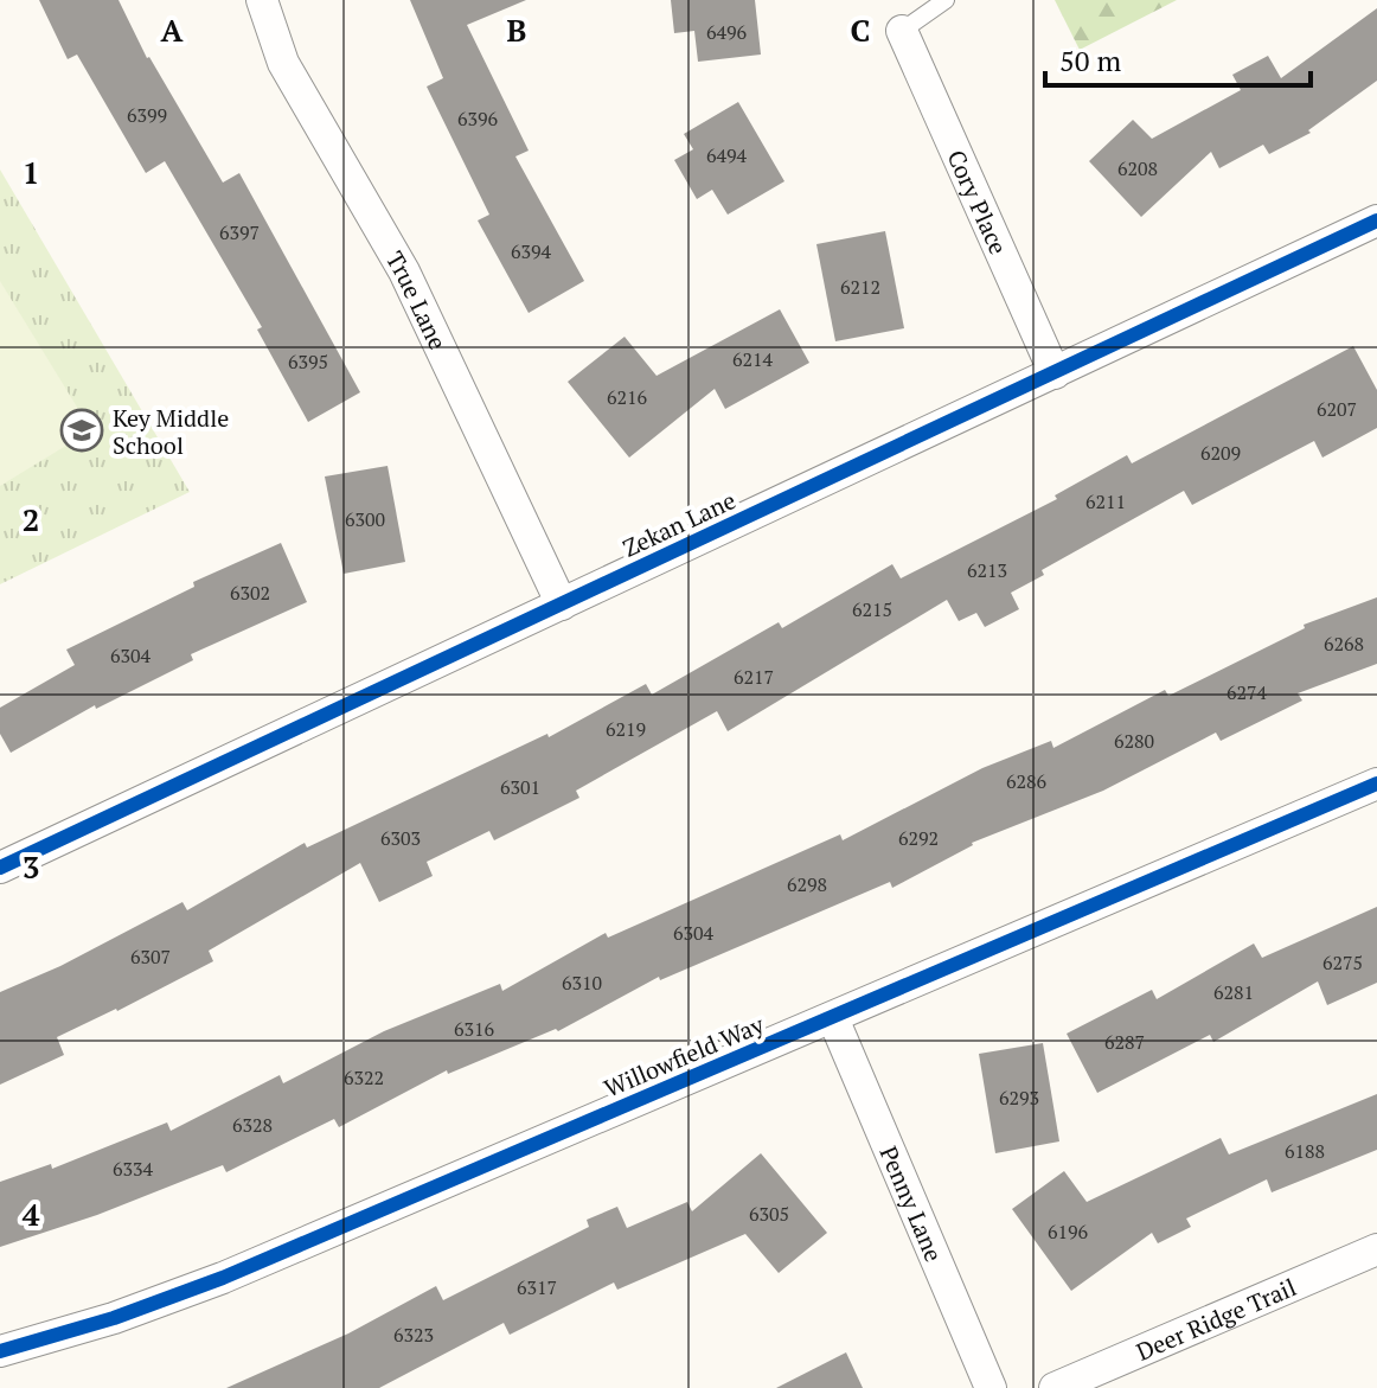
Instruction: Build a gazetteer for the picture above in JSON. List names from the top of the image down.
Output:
{
  "streets": {
    "street": [
      "Cory Place",
      "True Lane",
      "Zekan Lane",
      "Willowfield Way",
      "Penny Lane",
      "Deer Ridge Trail"
    ]
  },
  "crossings": [
    ["Cory Place", "Zekan Lane"],
    ["True Lane", "Zekan Lane"],
    ["Willowfield Way", "Penny Lane"]
  ],
  "places": {
    "school or university": ["Key Middle School"]
  },
  "house_numbers": [
    "6496",
    "6399",
    "6396",
    "6494",
    "6208",
    "6397",
    "6394",
    "6212",
    "6214",
    "6395",
    "6216",
    "6207",
    "6209",
    "6211",
    "6300",
    "6213",
    "6302",
    "6215",
    "6268",
    "6304",
    "6217",
    "6274",
    "6219",
    "6280",
    "6286",
    "6301",
    "6303",
    "6292",
    "6298",
    "6304",
    "6307",
    "6275",
    "6310",
    "6281",
    "6316",
    "6287",
    "6322",
    "6293",
    "6328",
    "6188",
    "6334",
    "6305",
    "6196",
    "6317",
    "6323"
  ],
  "scale_bar": "50 m",
  "grid": {
    "columns": ["A", "B", "C"],
    "rows": [
      "1",
      "2",
      "3",
      "4"
    ]
  }
}
